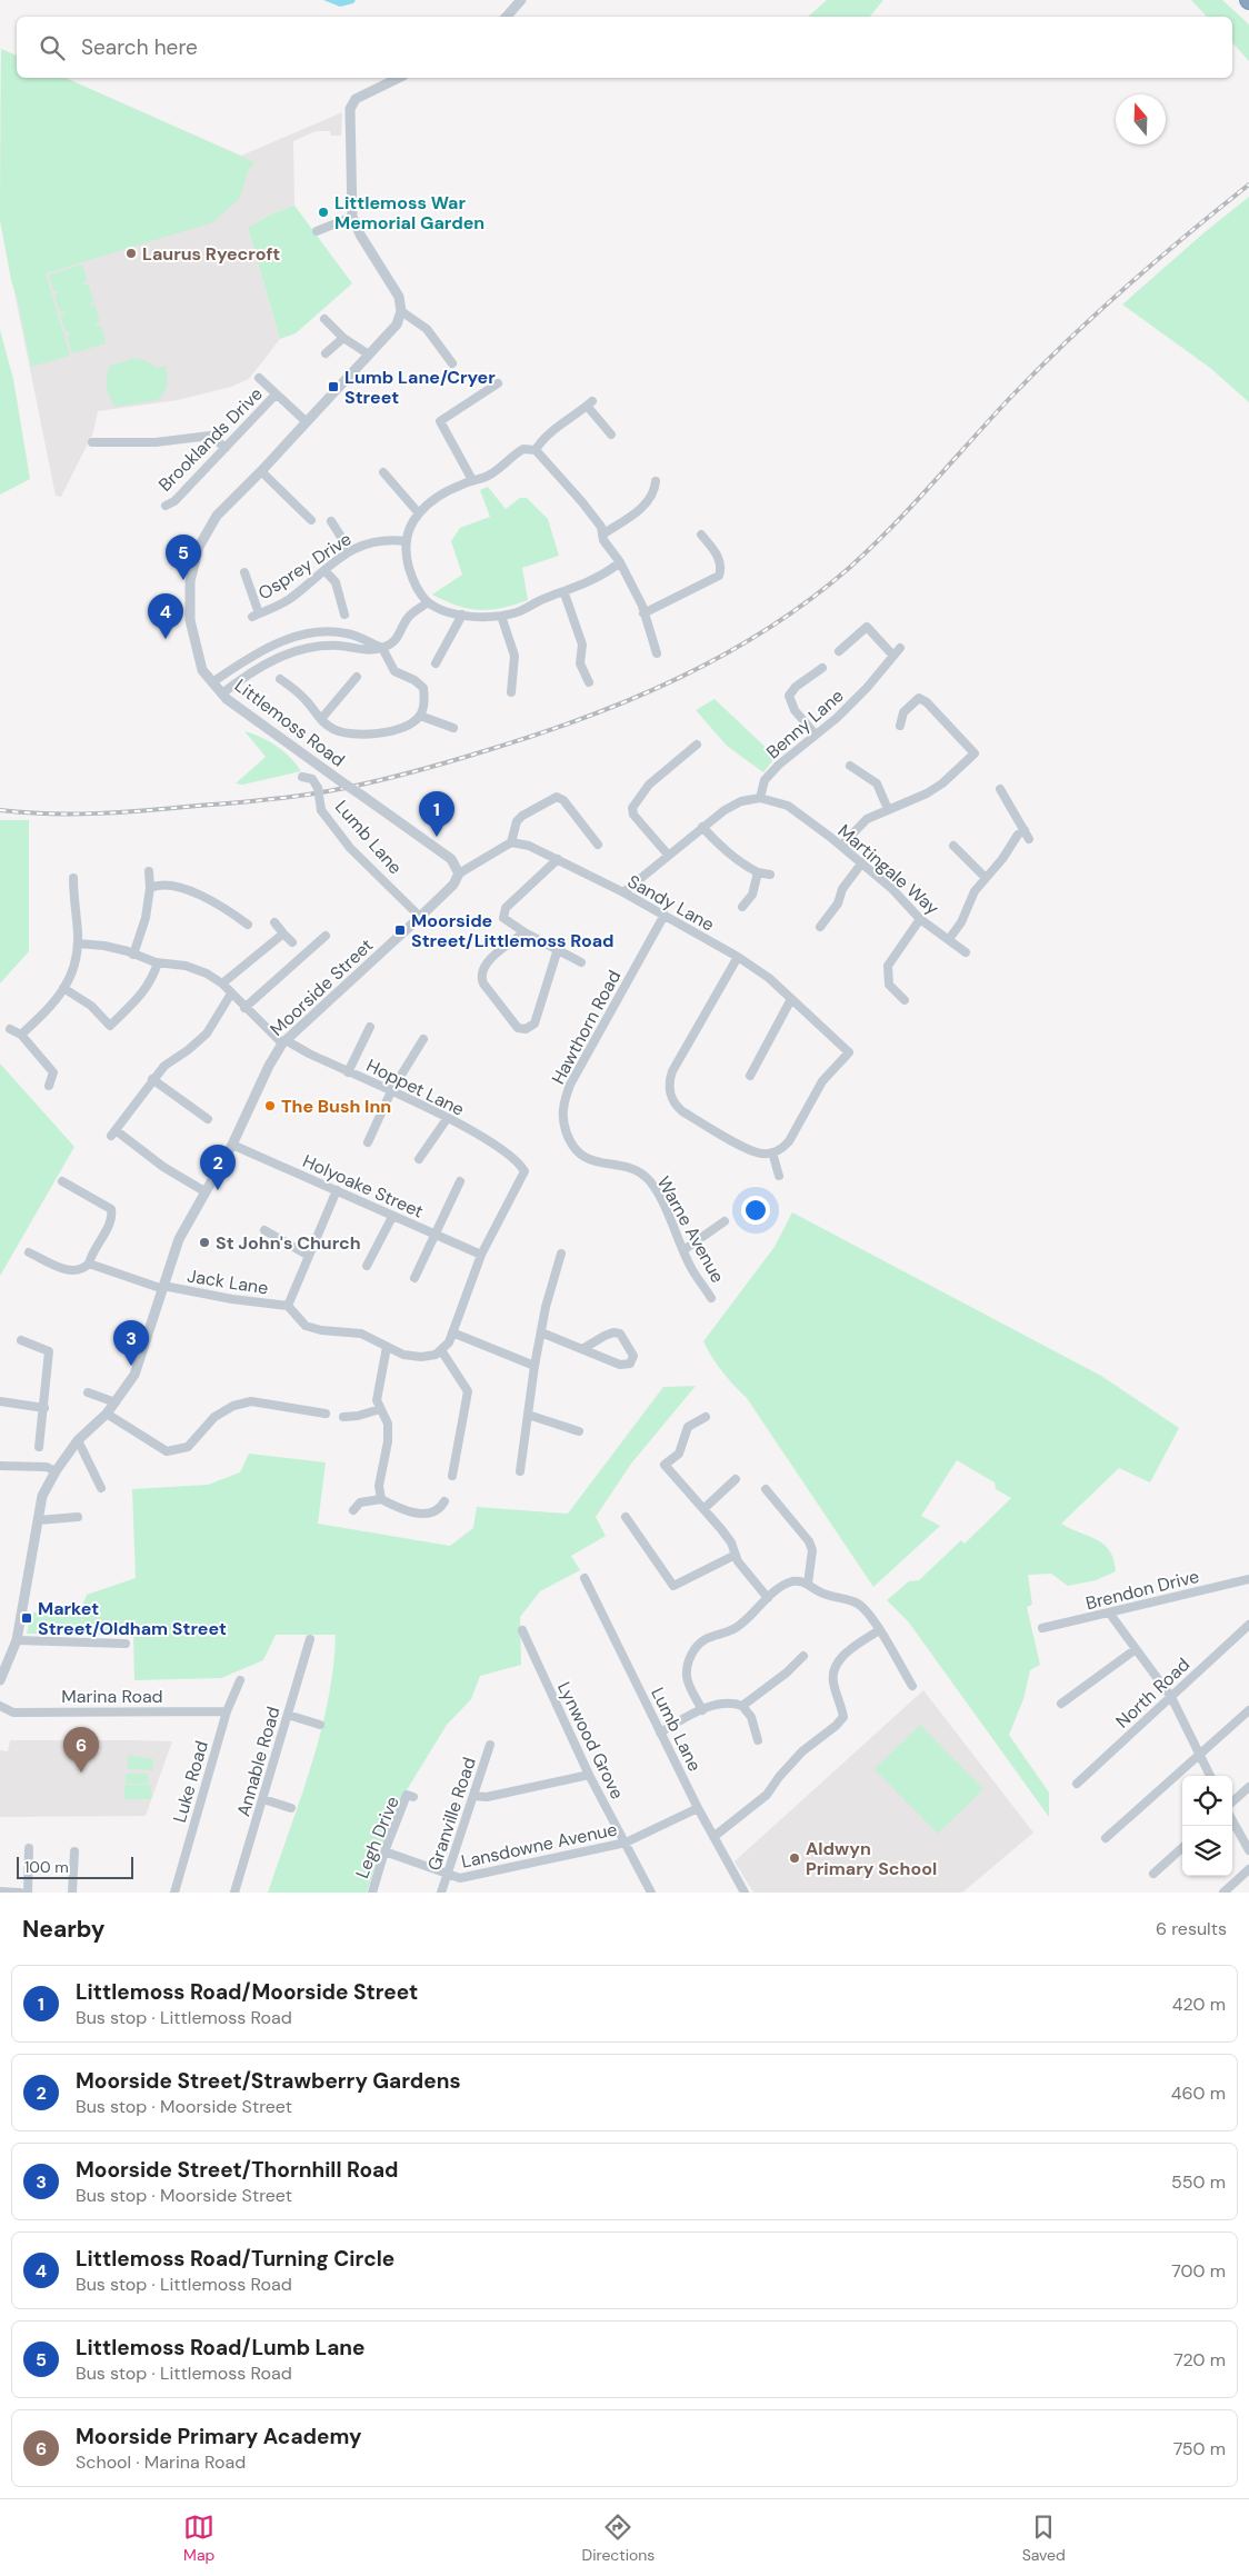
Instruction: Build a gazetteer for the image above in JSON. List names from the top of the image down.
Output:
{
  "streets": {
    "street": [
      "Brooklands Drive",
      "Osprey Drive",
      "Littlemoss Road",
      "Benny Lane",
      "Lumb Lane",
      "Martingale Way",
      "Sandy Lane",
      "Moorside Street",
      "Hawthorn Road",
      "Hoppet Lane",
      "Holyoake Street",
      "Warne Avenue",
      "Jack Lane",
      "Brendon Drive",
      "North Road",
      "Marina Road",
      "Lynwood Grove",
      "Annable Road",
      "Luke Road",
      "Granville Road",
      "Legh Drive",
      "Lansdowne Avenue"
    ]
  },
  "crossings": [
    ["Littlemoss Road", "Moorside Street"],
    ["Benny Lane", "Martingale Way"],
    ["Lumb Lane", "Moorside Street"],
    ["Lumb Lane", "Lansdowne Avenue"],
    ["Sandy Lane", "Hawthorn Road"],
    ["Moorside Street", "Hoppet Lane"],
    ["Moorside Street", "Holyoake Street"],
    ["Moorside Street", "Jack Lane"],
    ["Hawthorn Road", "Warne Avenue"],
    ["Hoppet Lane", "Holyoake Street"],
    ["Marina Road", "Luke Road"],
    ["Lynwood Grove", "Lansdowne Avenue"],
    ["Granville Road", "Lansdowne Avenue"],
    ["Legh Drive", "Lansdowne Avenue"]
  ],
  "places": {
    "other": [
      "Littlemoss War Memorial Garden",
      "Laurus Ryecroft",
      "The Bush Inn",
      "St John's Church",
      "Aldwyn Primary School"
    ],
    "transit": ["Lumb Lane/Cryer Street", "Moorside Street/Littlemoss Road", "Market Street/Oldham Street"]
  },
  "scale_bar": "100 m",
  "north": "top",
  "page": {
    "search": "Search here",
    "pins": [
      "5",
      "4",
      "1",
      "2",
      "3",
      "6"
    ],
    "scale": "100 m",
    "heading": ["Nearby", "6 results"],
    "list": [
      {
        "mark": "1",
        "name": "Littlemoss Road/Moorside Street",
        "note": "Bus stop · Littlemoss Road",
        "value": "420 m"
      },
      {
        "mark": "2",
        "name": "Moorside Street/Strawberry Gardens",
        "note": "Bus stop · Moorside Street",
        "value": "460 m"
      },
      {
        "mark": "3",
        "name": "Moorside Street/Thornhill Road",
        "note": "Bus stop · Moorside Street",
        "value": "550 m"
      },
      {
        "mark": "4",
        "name": "Littlemoss Road/Turning Circle",
        "note": "Bus stop · Littlemoss Road",
        "value": "700 m"
      },
      {
        "mark": "5",
        "name": "Littlemoss Road/Lumb Lane",
        "note": "Bus stop · Littlemoss Road",
        "value": "720 m"
      },
      {
        "mark": "6",
        "name": "Moorside Primary Academy",
        "note": "School · Marina Road",
        "value": "750 m"
      }
    ],
    "nav": ["Map", "Directions", "Saved"]
  }
}
